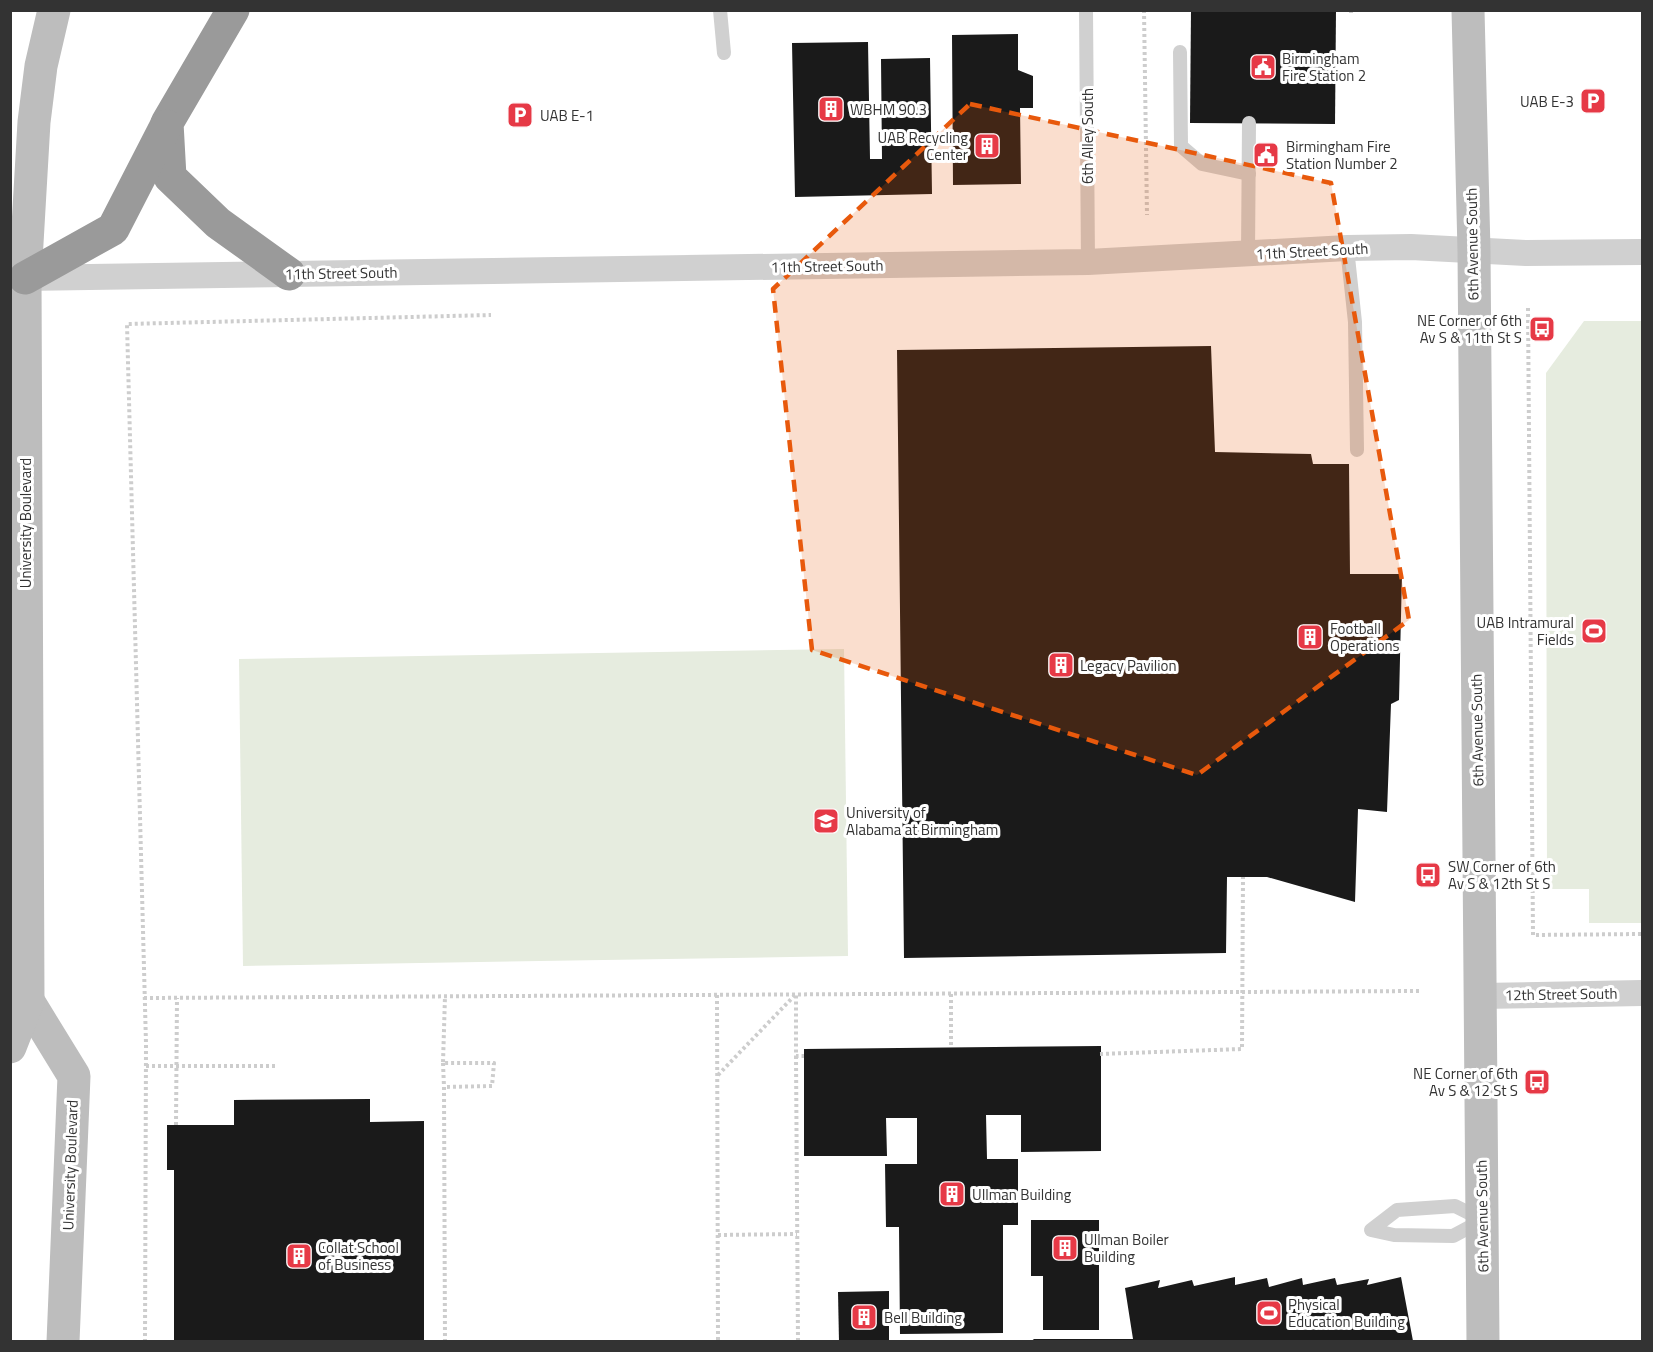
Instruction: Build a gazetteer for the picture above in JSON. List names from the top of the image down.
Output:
{
  "streets": {
    "main road": ["6th Avenue South", "University Boulevard"],
    "street": ["11th Street South", "12th Street South"],
    "lane": ["6th Alley South"]
  },
  "crossings": [
    ["6th Alley South", "11th Street South"],
    ["6th Avenue South", "11th Street South"],
    ["6th Avenue South", "12th Street South"],
    ["11th Street South", "University Boulevard"]
  ],
  "places": {
    "public building": ["Birmingham Fire Station 2", "Birmingham Fire Station Number 2"],
    "parking": ["UAB E-3", "UAB E-1"],
    "building": [
      "WBHM 90.3",
      "UAB Recycling Center",
      "Football Operations",
      "Legacy Pavilion",
      "UIlman Building",
      "Ullman Boiler Building",
      "Collat School of Business",
      "Bell Building"
    ],
    "bus stop": ["NE Corner of 6th Av S & 11th St S", "SW Corner of 6th Av S & 12th St S", "NE Corner of 6th Av S & 12 St S"],
    "sports": ["UAB Intramural Fields", "Physical Education Building"],
    "school or university": ["University of Alabama at Birmingham"]
  }
}
